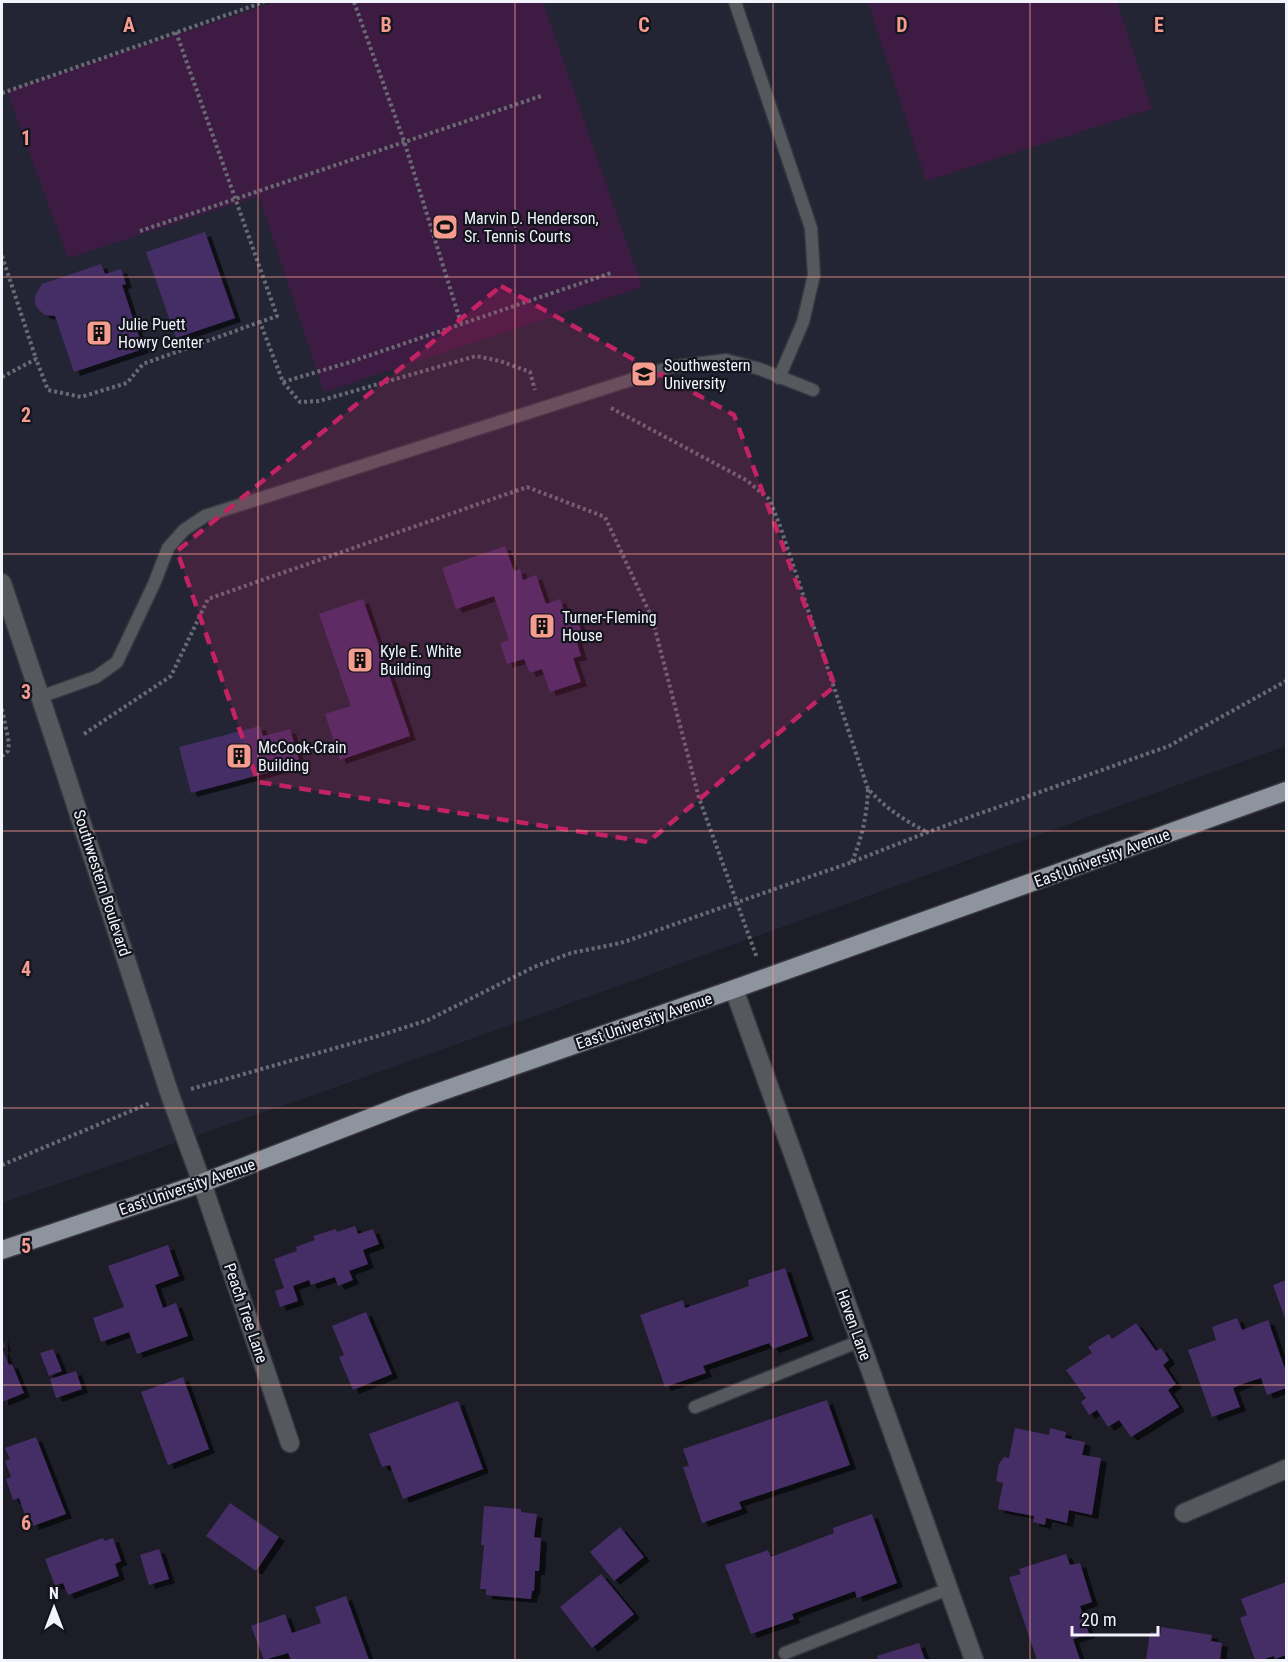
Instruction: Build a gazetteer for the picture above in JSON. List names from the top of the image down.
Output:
{
  "streets": {
    "main road": ["East University Avenue"],
    "street": ["Southwestern Boulevard", "Peach Tree Lane", "Haven Lane"]
  },
  "crossings": [
    ["East University Avenue", "Southwestern Boulevard"],
    ["East University Avenue", "Peach Tree Lane"],
    ["East University Avenue", "Haven Lane"],
    ["Southwestern Boulevard", "Peach Tree Lane"]
  ],
  "places": {
    "sports": ["Marvin D. Henderson, Sr. Tennis Courts"],
    "building": [
      "Julie Puett Howry Center",
      "Turner-Fleming House",
      "Kyle E. White Building",
      "McCook-Crain Building"
    ],
    "school or university": ["Southwestern University"]
  },
  "scale_bar": "20 m",
  "north": "top",
  "grid": {
    "columns": [
      "A",
      "B",
      "C",
      "D",
      "E"
    ],
    "rows": [
      "1",
      "2",
      "3",
      "4",
      "5",
      "6"
    ]
  }
}
